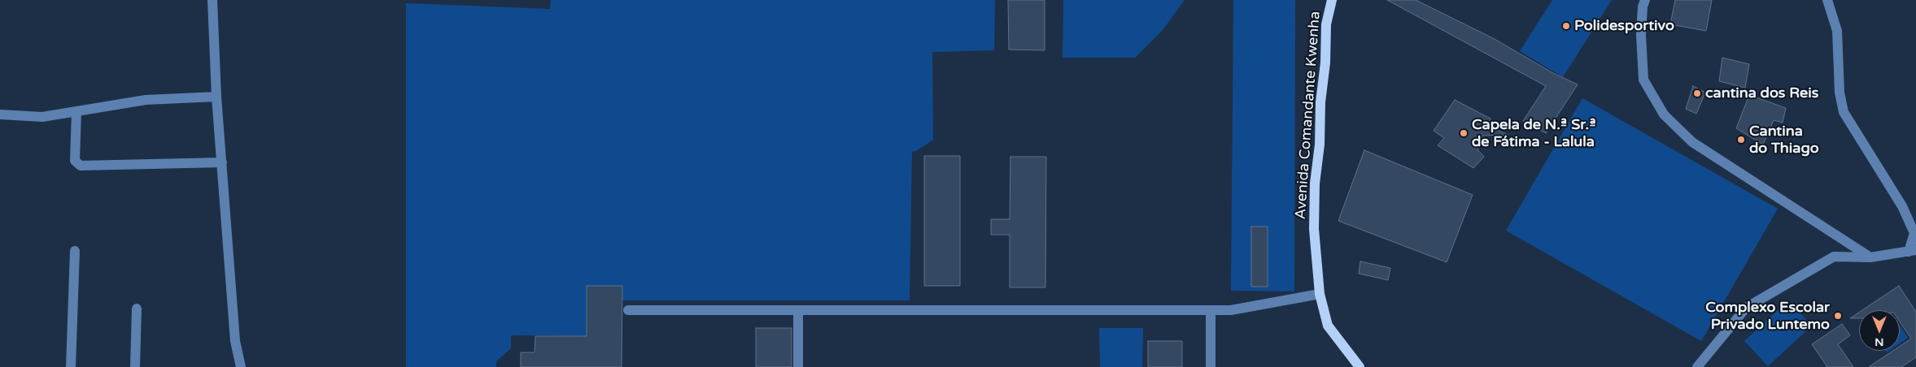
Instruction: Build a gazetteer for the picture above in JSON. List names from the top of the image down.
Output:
{
  "streets": {
    "main road": ["Avenida Comandante Kwenha"]
  },
  "places": [
    "Polidesportivo",
    "cantina dos Reis",
    "Capela de N.ª Sr.ª de Fátima - Lalula",
    "Cantina do Thiago",
    "Complexo Escolar Privado Luntemo"
  ],
  "north": "bottom"
}
